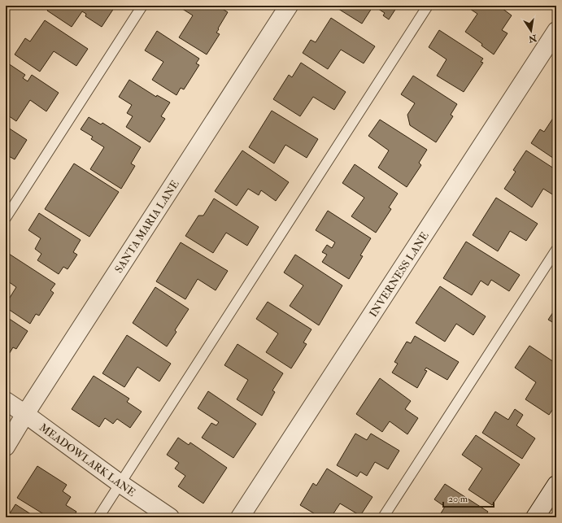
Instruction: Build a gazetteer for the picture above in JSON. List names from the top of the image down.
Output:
{
  "streets": {
    "street": ["SANTA MARIA LANE", "INVERNESS LANE", "MEADOWLARK LANE"]
  },
  "crossings": [
    ["SANTA MARIA LANE", "MEADOWLARK LANE"]
  ],
  "scale_bar": "20 m",
  "north": "bottom"
}
